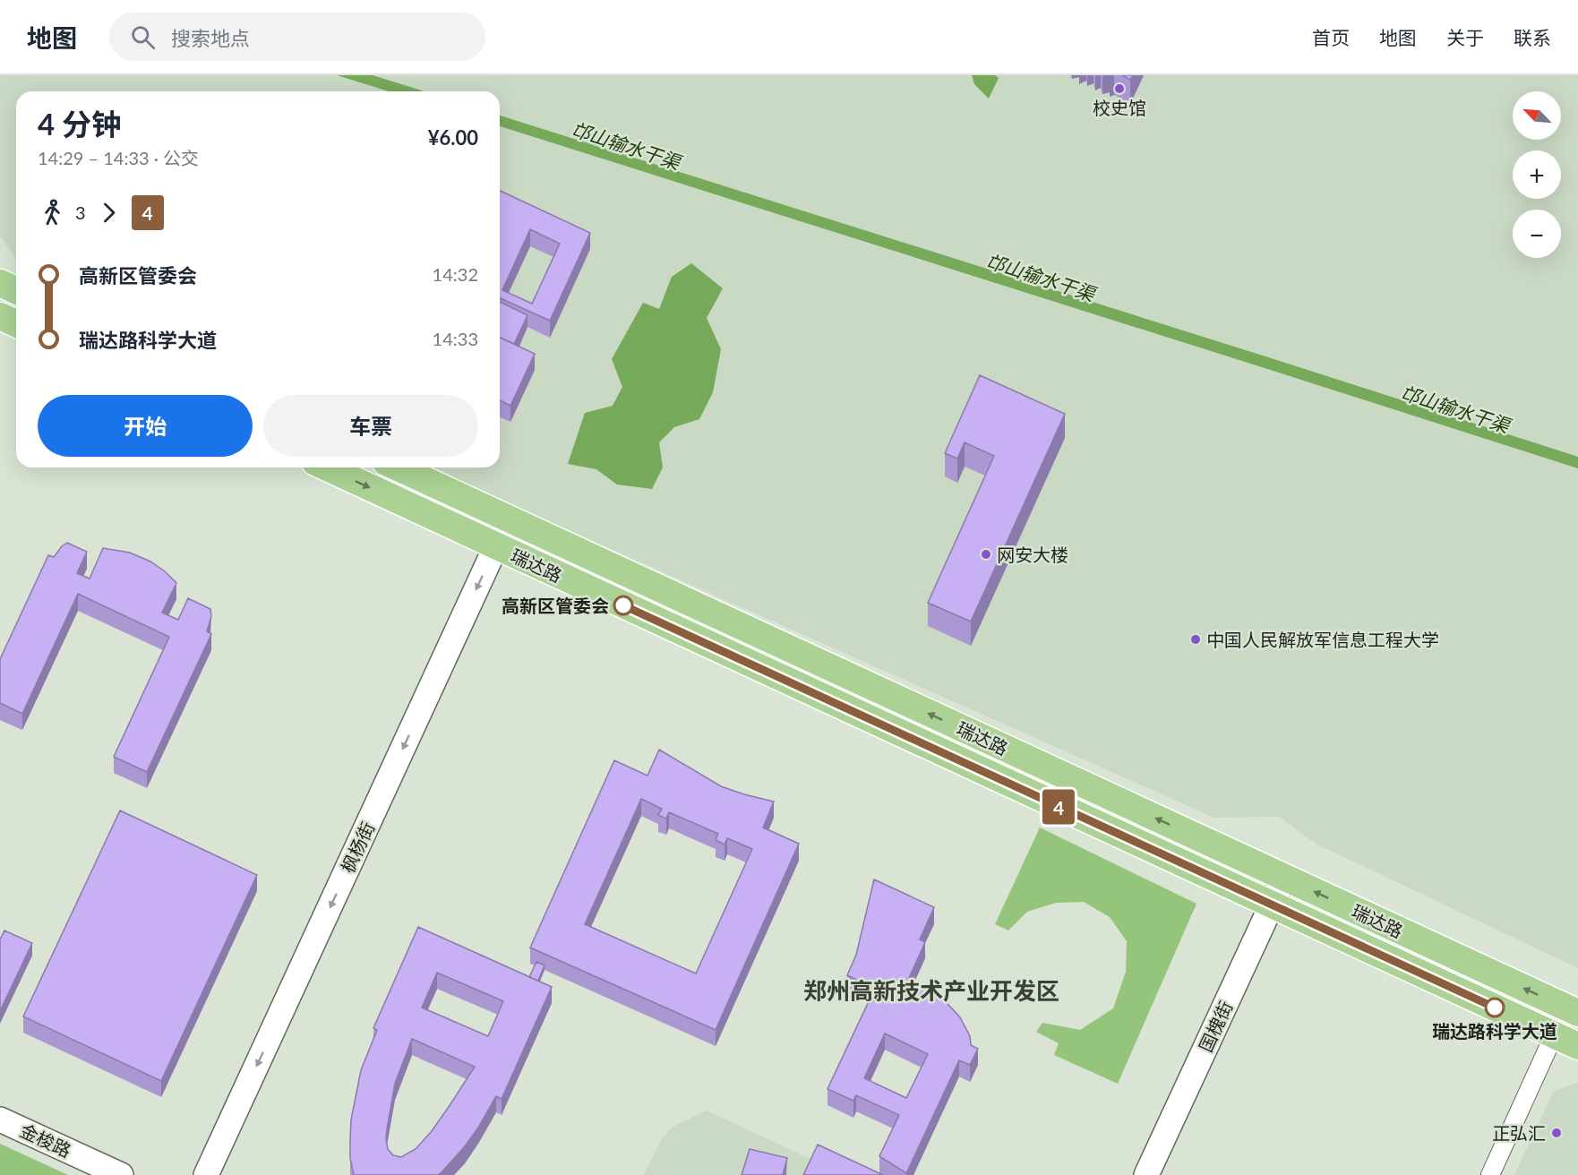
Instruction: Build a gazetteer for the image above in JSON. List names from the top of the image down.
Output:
{
  "streets": {
    "main road": ["瑞达路"],
    "street": ["枫杨街", "国槐街", "金梭路"]
  },
  "crossings": [
    ["瑞达路", "枫杨街"],
    ["瑞达路", "国槐街"]
  ],
  "districts": ["郑州高新技术产业开发区"],
  "water": ["邙山输水干渠"],
  "places": [
    "校史馆",
    "网安大楼",
    "高新区管委会",
    "中国人民解放军信息工程大学",
    "瑞达路科学大道",
    "正弘汇"
  ],
  "lines": ["bus line 4"],
  "north": "top left",
  "page": {
    "header": "地图",
    "search": "搜索地点",
    "nav": [
      "首页",
      "地图",
      "关于",
      "联系"
    ],
    "on_map": "4",
    "map_buttons": ["+", "−"],
    "heading": ["4 分钟", "14:29 – 14:33 · 公交", "¥6.00"],
    "legs": ["3", "4"],
    "list": [
      {
        "name": "高新区管委会",
        "value": "14:32"
      },
      {
        "name": "瑞达路科学大道",
        "value": "14:33"
      }
    ],
    "buttons": ["开始", "车票"]
  }
}
